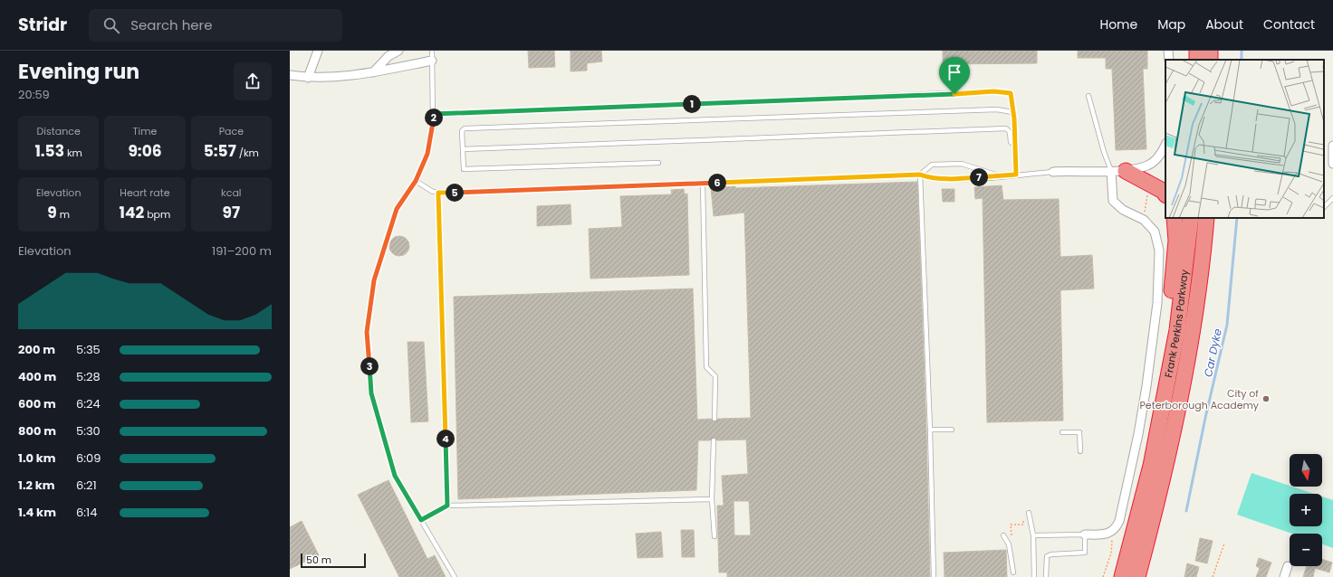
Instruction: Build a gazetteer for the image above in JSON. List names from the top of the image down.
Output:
{
  "streets": {
    "highway": ["Frank Perkins Parkway"]
  },
  "water": ["Car Dyke"],
  "places": ["City of Peterborough Academy"],
  "scale_bar": "50 m",
  "north": "bottom",
  "page": {
    "header": "Stridr",
    "search": "Search here",
    "nav": [
      "Home",
      "Map",
      "About",
      "Contact"
    ],
    "heading": ["Evening run", "20:59"],
    "pins": [
      "1",
      "2",
      "7",
      "6",
      "5",
      "3",
      "4"
    ],
    "stats": [
      ["Distance", "1.53 km"],
      ["Time", "9:06"],
      ["Pace", "5:57 /km"],
      ["Elevation", "9 m"],
      ["Heart rate", "142 bpm"],
      ["kcal", "97"]
    ],
    "chart": ["Elevation", "191–200 m"],
    "list": [
      {
        "name": "200 m",
        "note": "5:35"
      },
      {
        "name": "400 m",
        "note": "5:28"
      },
      {
        "name": "600 m",
        "note": "6:24"
      },
      {
        "name": "800 m",
        "note": "5:30"
      },
      {
        "name": "1.0 km",
        "note": "6:09"
      },
      {
        "name": "1.2 km",
        "note": "6:21"
      },
      {
        "name": "1.4 km",
        "note": "6:14"
      }
    ],
    "map_buttons": ["+", "−"],
    "scale": "50 m"
  }
}
